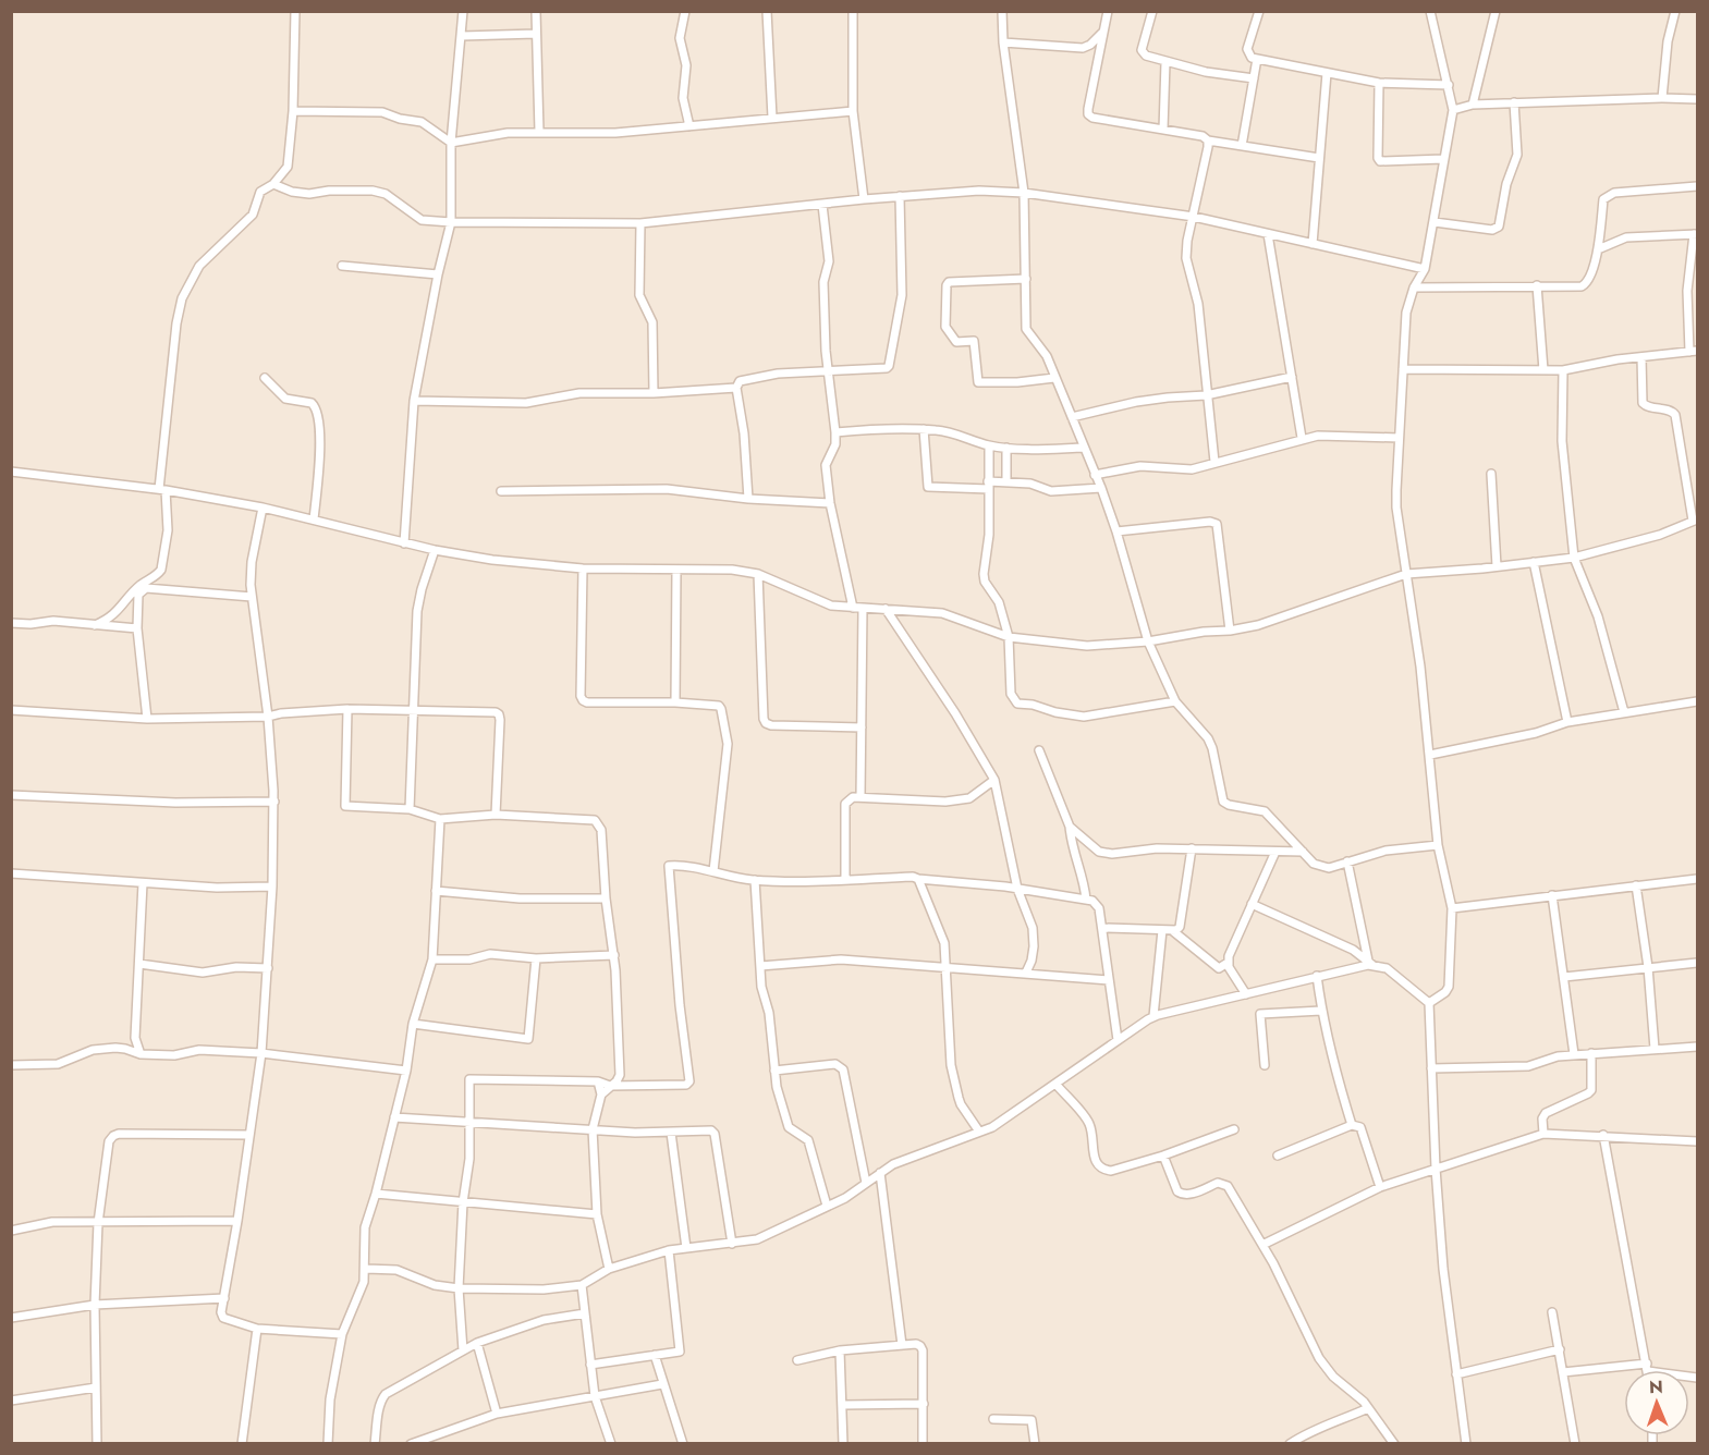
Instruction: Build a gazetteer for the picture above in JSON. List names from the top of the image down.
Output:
{
  "north": "top"
}
